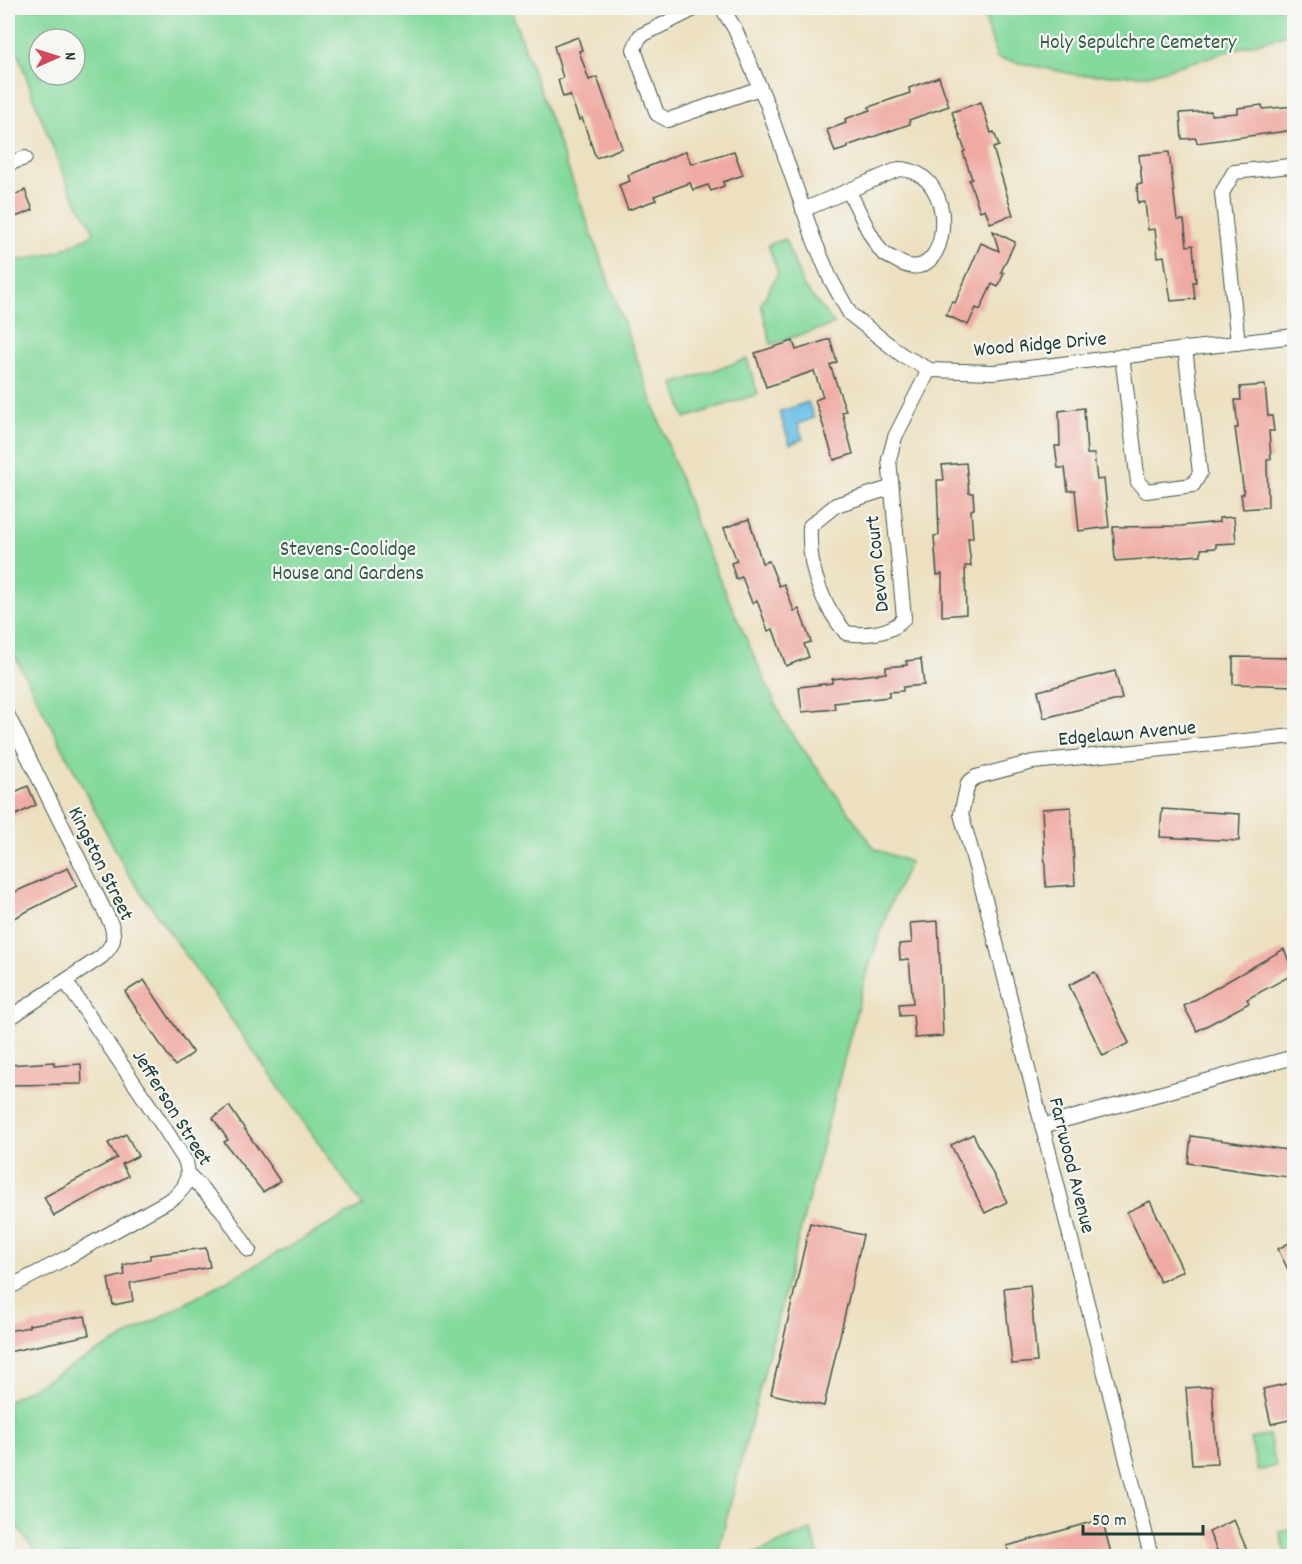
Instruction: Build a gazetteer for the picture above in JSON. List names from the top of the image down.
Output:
{
  "streets": {
    "street": [
      "Wood Ridge Drive",
      "Devon Court",
      "Edgelawn Avenue",
      "Kingston Street",
      "Jefferson Street",
      "Farrwood Avenue"
    ]
  },
  "crossings": [
    ["Wood Ridge Drive", "Devon Court"],
    ["Edgelawn Avenue", "Farrwood Avenue"],
    ["Kingston Street", "Jefferson Street"]
  ],
  "parks": ["Holy Sepulchre Cemetery", "Stevens-Coolidge House and Gardens"],
  "scale_bar": "50 m",
  "north": "right"
}
